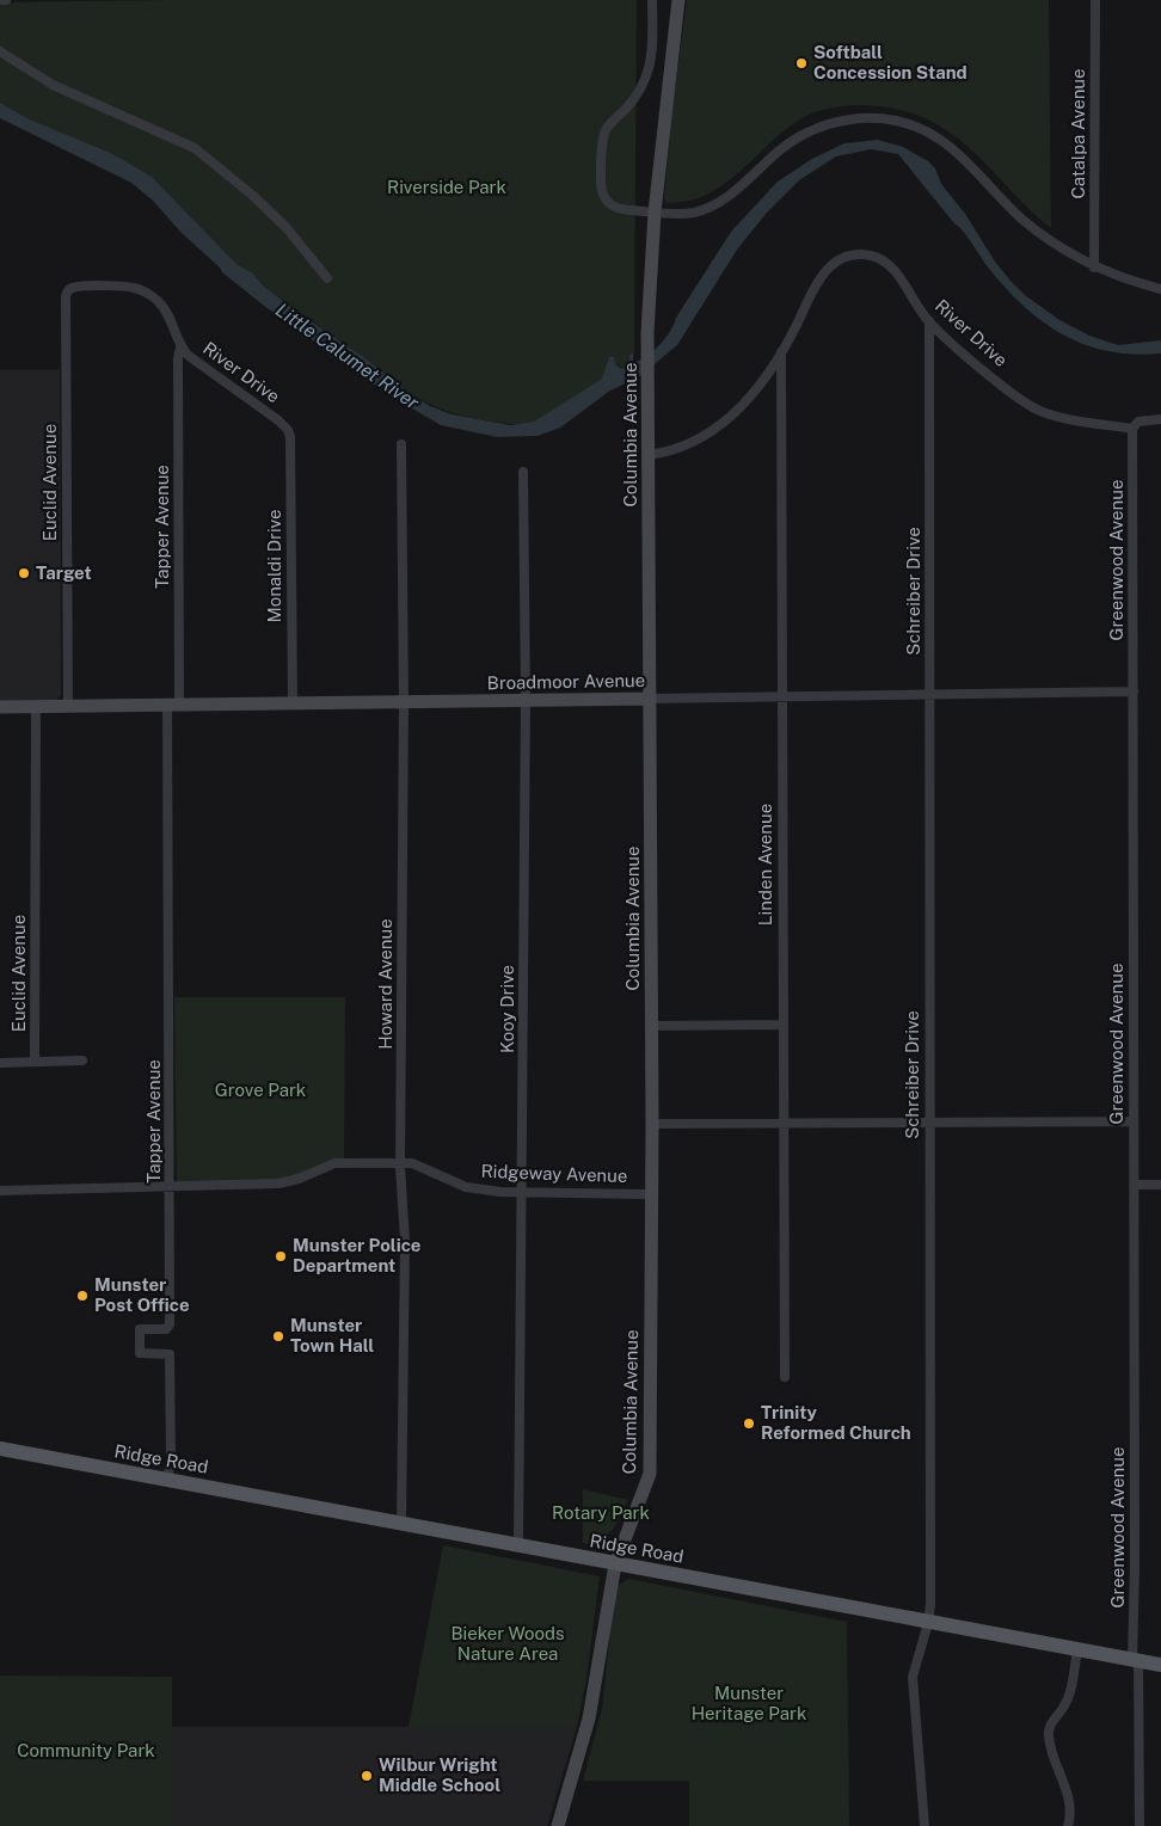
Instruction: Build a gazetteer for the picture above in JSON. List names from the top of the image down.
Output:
{
  "streets": {
    "main road": ["Ridge Road"],
    "street": [
      "Catalpa Avenue",
      "River Drive",
      "Columbia Avenue",
      "Euclid Avenue",
      "Tapper Avenue",
      "Greenwood Avenue",
      "Monaldi Drive",
      "Schreiber Drive",
      "Broadmoor Avenue",
      "Linden Avenue",
      "Howard Avenue",
      "Kooy Drive",
      "Ridgeway Avenue"
    ]
  },
  "crossings": [
    ["River Drive", "Columbia Avenue"],
    ["River Drive", "Euclid Avenue"],
    ["River Drive", "Tapper Avenue"],
    ["River Drive", "Greenwood Avenue"],
    ["River Drive", "Monaldi Drive"],
    ["River Drive", "Schreiber Drive"],
    ["River Drive", "Linden Avenue"],
    ["Columbia Avenue", "Broadmoor Avenue"],
    ["Columbia Avenue", "Ridgeway Avenue"],
    ["Columbia Avenue", "Ridge Road"],
    ["Euclid Avenue", "Broadmoor Avenue"],
    ["Tapper Avenue", "Broadmoor Avenue"],
    ["Tapper Avenue", "Ridgeway Avenue"],
    ["Tapper Avenue", "Ridge Road"],
    ["Greenwood Avenue", "Broadmoor Avenue"],
    ["Greenwood Avenue", "Ridge Road"],
    ["Monaldi Drive", "Broadmoor Avenue"],
    ["Schreiber Drive", "Broadmoor Avenue"],
    ["Schreiber Drive", "Ridge Road"],
    ["Broadmoor Avenue", "Linden Avenue"],
    ["Broadmoor Avenue", "Howard Avenue"],
    ["Broadmoor Avenue", "Kooy Drive"],
    ["Howard Avenue", "Ridgeway Avenue"],
    ["Howard Avenue", "Ridge Road"],
    ["Kooy Drive", "Ridgeway Avenue"],
    ["Kooy Drive", "Ridge Road"]
  ],
  "water": ["Little Calumet River"],
  "parks": [
    "Riverside Park",
    "Grove Park",
    "Rotary Park",
    "Bieker Woods Nature Area",
    "Munster Heritage Park",
    "Community Park"
  ],
  "places": [
    "Softball Concession Stand",
    "Target",
    "Munster Police Department",
    "Munster Post Office",
    "Munster Town Hall",
    "Trinity Reformed Church",
    "Wilbur Wright Middle School"
  ]
}
